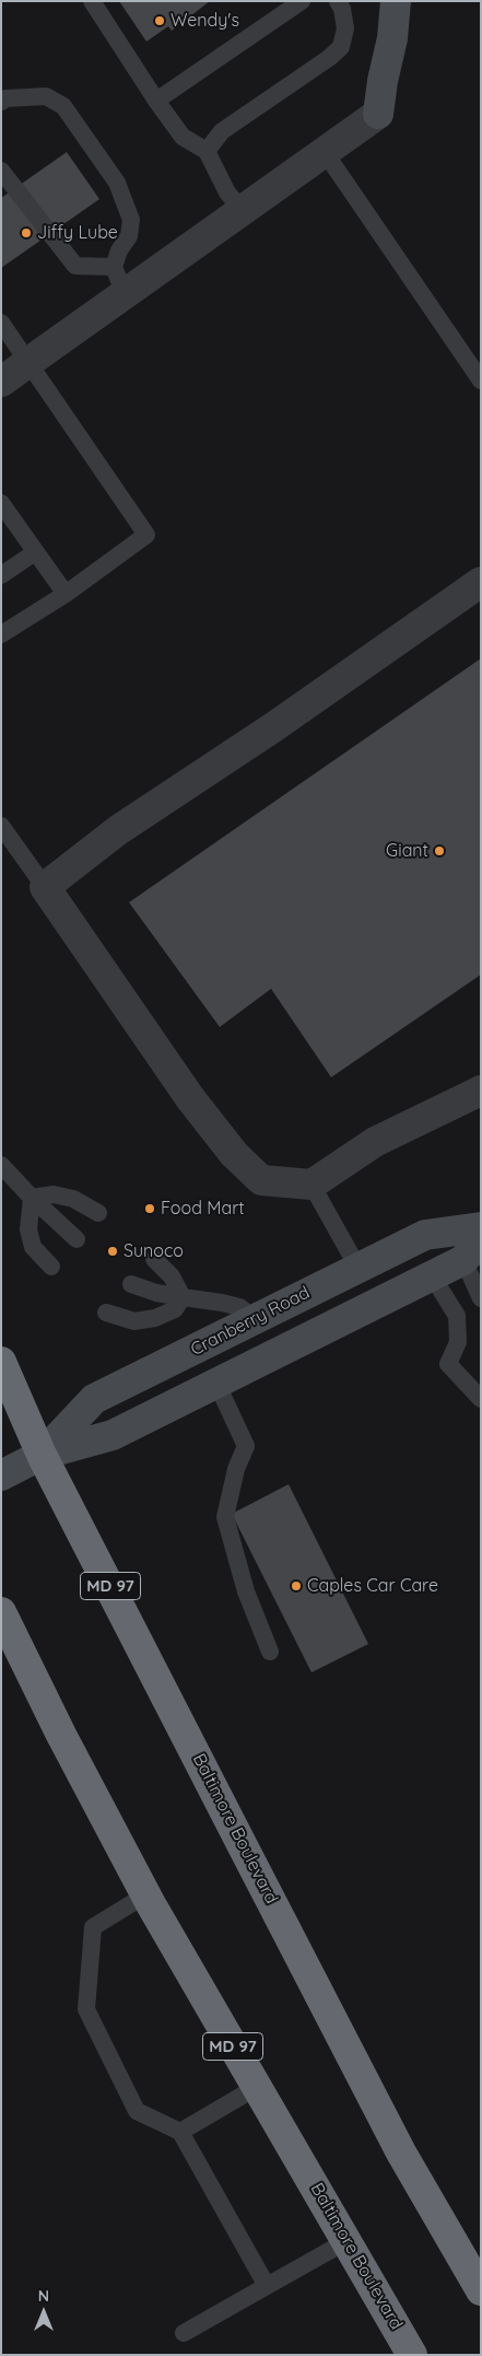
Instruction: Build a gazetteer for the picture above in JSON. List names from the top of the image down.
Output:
{
  "streets": {
    "highway": ["MD 97", "Baltimore Boulevard"],
    "street": ["Cranberry Road"]
  },
  "crossings": [
    ["Cranberry Road", "Baltimore Boulevard"]
  ],
  "places": [
    "Wendy's",
    "Jiffy Lube",
    "Giant",
    "Food Mart",
    "Sunoco",
    "Caples Car Care"
  ],
  "north": "top"
}
